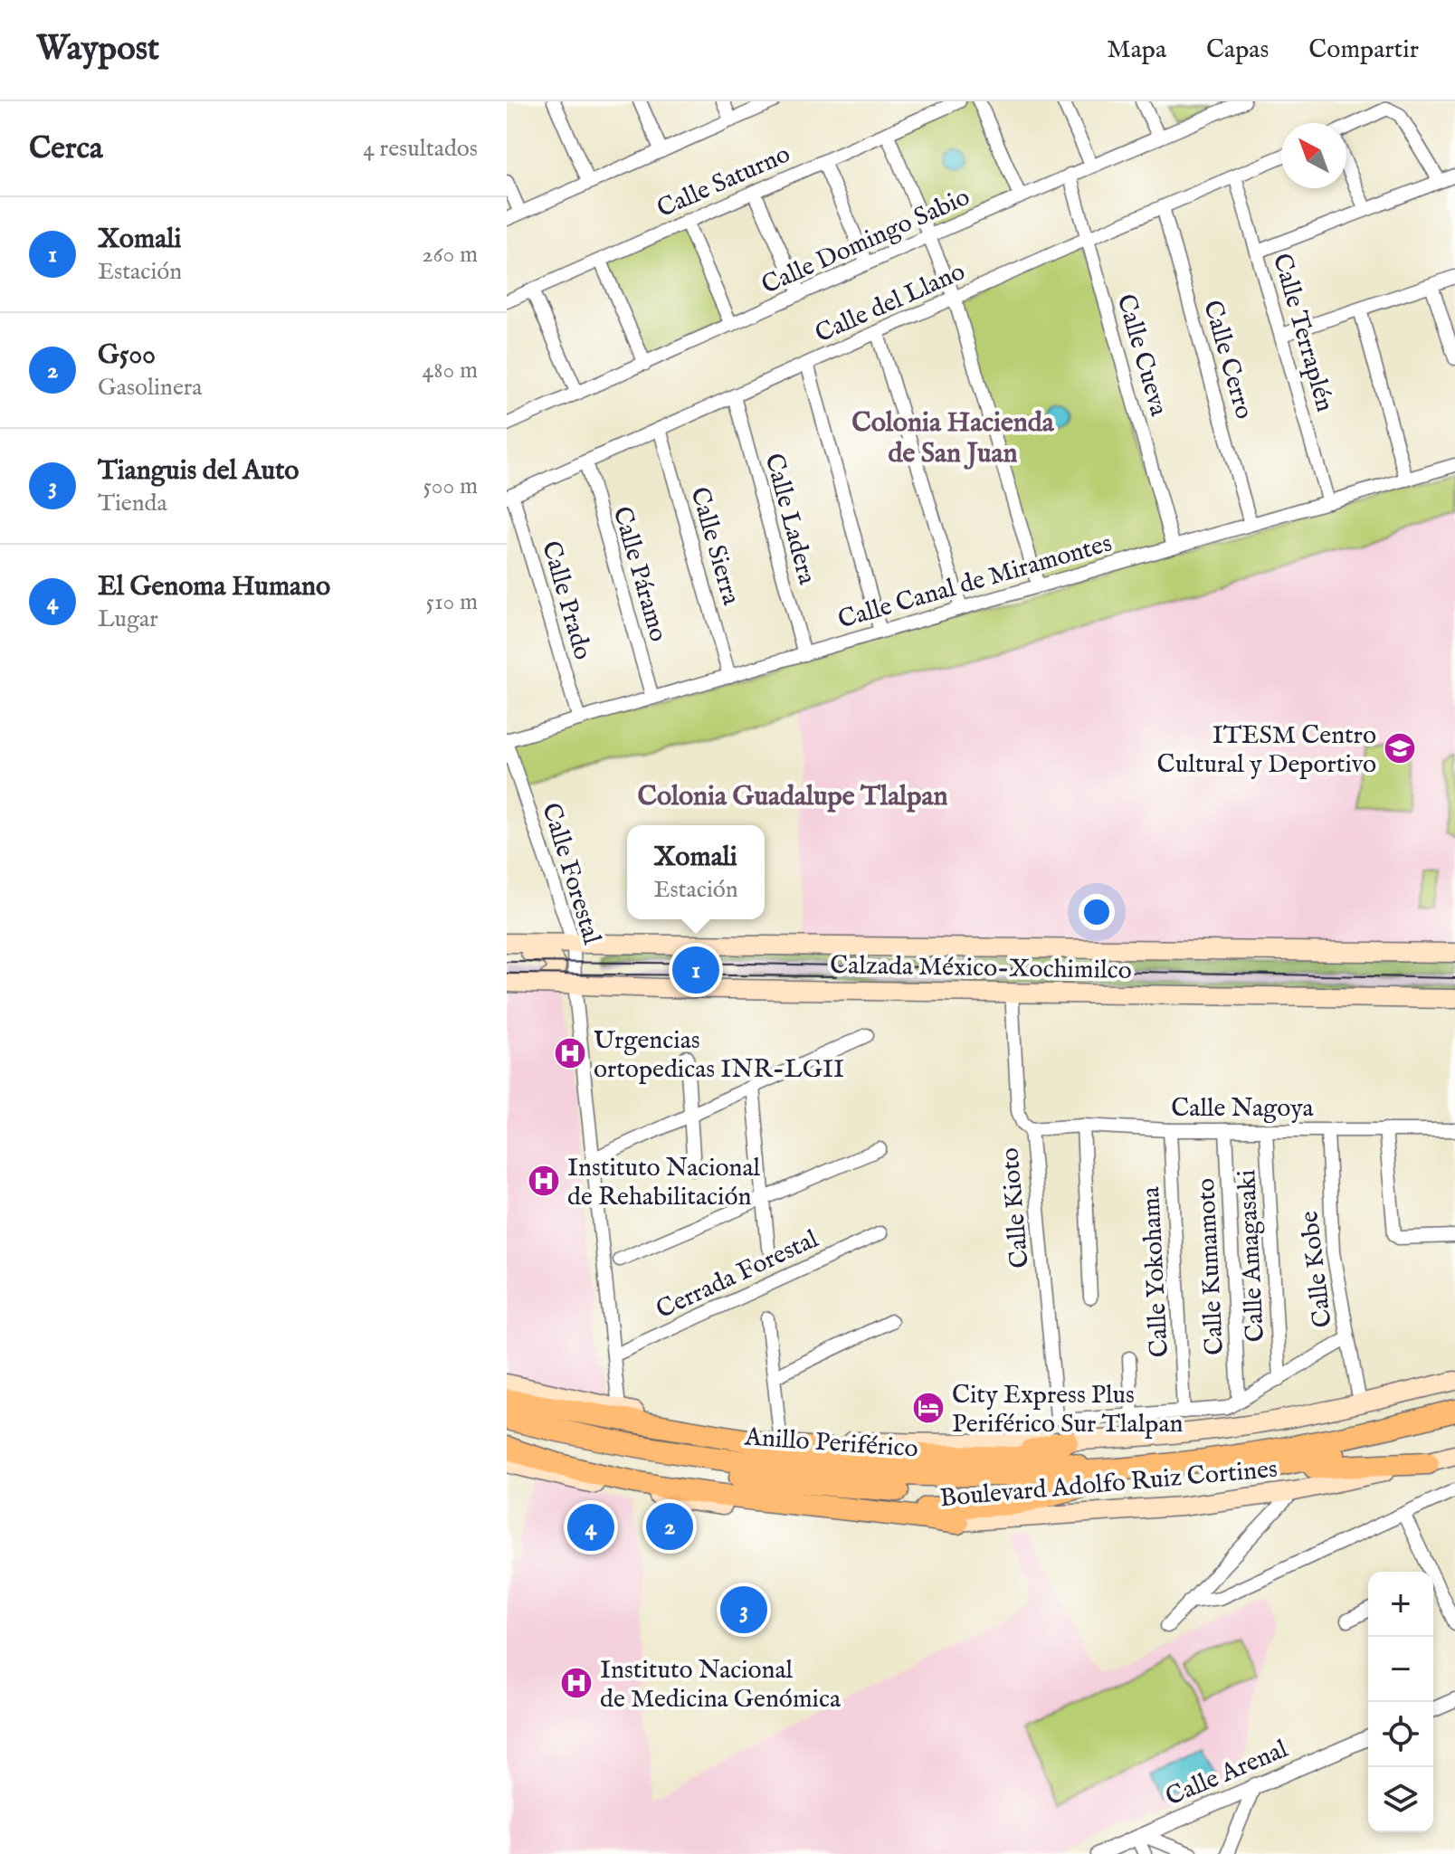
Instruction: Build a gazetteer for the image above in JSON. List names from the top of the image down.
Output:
{
  "streets": {
    "highway": ["Anillo Periférico"],
    "main road": ["Calzada México-Xochimilco", "Boulevard Adolfo Ruiz Cortines"],
    "street": [
      "Calle Saturno",
      "Calle Domingo Sabio",
      "Calle del Llano",
      "Calle Terraplén",
      "Calle Cueva",
      "Calle Cerro",
      "Calle Ladera",
      "Calle Sierra",
      "Calle Páramo",
      "Calle Canal de Miramontes",
      "Calle Prado",
      "Calle Forestal",
      "Calle Nagoya",
      "Calle Kioto",
      "Calle Amagasaki",
      "Calle Kumamoto",
      "Calle Kobe",
      "Calle Yokohama",
      "Cerrada Forestal",
      "Calle Arenal"
    ]
  },
  "crossings": [
    ["Calle Domingo Sabio", "Calle Cueva"],
    ["Calle del Llano", "Calle Terraplén"],
    ["Calle del Llano", "Calle Cueva"],
    ["Calle del Llano", "Calle Cerro"],
    ["Calle del Llano", "Calle Ladera"],
    ["Calle del Llano", "Calle Sierra"],
    ["Calle del Llano", "Calle Páramo"],
    ["Calle del Llano", "Calle Prado"],
    ["Calle Terraplén", "Calle Canal de Miramontes"],
    ["Calle Cueva", "Calle Canal de Miramontes"],
    ["Calle Cerro", "Calle Canal de Miramontes"],
    ["Calle Ladera", "Calle Canal de Miramontes"],
    ["Calle Sierra", "Calle Canal de Miramontes"],
    ["Calle Páramo", "Calle Canal de Miramontes"],
    ["Calle Canal de Miramontes", "Calle Prado"],
    ["Calle Canal de Miramontes", "Calle Forestal"],
    ["Calle Forestal", "Calzada México-Xochimilco"],
    ["Calle Forestal", "Cerrada Forestal"],
    ["Calle Forestal", "Boulevard Adolfo Ruiz Cortines"],
    ["Calzada México-Xochimilco", "Calle Kioto"],
    ["Calle Nagoya", "Calle Kioto"],
    ["Calle Nagoya", "Calle Amagasaki"],
    ["Calle Nagoya", "Calle Kumamoto"],
    ["Calle Nagoya", "Calle Kobe"],
    ["Calle Nagoya", "Calle Yokohama"],
    ["Calle Kioto", "Boulevard Adolfo Ruiz Cortines"],
    ["Calle Kobe", "Boulevard Adolfo Ruiz Cortines"]
  ],
  "districts": ["Colonia Hacienda de San Juan", "Colonia Guadalupe Tlalpan"],
  "places": {
    "school or university": ["ITESM Centro Cultural y Deportivo"],
    "hospital": ["Urgencias ortopedicas INR-LGII", "Instituto Nacional de Rehabilitación", "Instituto Nacional de Medicina Genómica"],
    "hotel": ["City Express Plus Periférico Sur Tlalpan"]
  },
  "north": "top left",
  "page": {
    "header": "Waypost",
    "nav": ["Mapa", "Capas", "Compartir"],
    "heading": ["Cerca", "4 resultados"],
    "list": [
      {
        "mark": "1",
        "name": "Xomali",
        "note": "Estación",
        "value": "260 m"
      },
      {
        "mark": "2",
        "name": "G500",
        "note": "Gasolinera",
        "value": "480 m"
      },
      {
        "mark": "3",
        "name": "Tianguis del Auto",
        "note": "Tienda",
        "value": "500 m"
      },
      {
        "mark": "4",
        "name": "El Genoma Humano",
        "note": "Lugar",
        "value": "510 m"
      }
    ],
    "popup": ["Xomali", "Estación"],
    "pins": [
      "1",
      "2",
      "4",
      "3"
    ],
    "map_buttons": ["+", "−"]
  }
}
